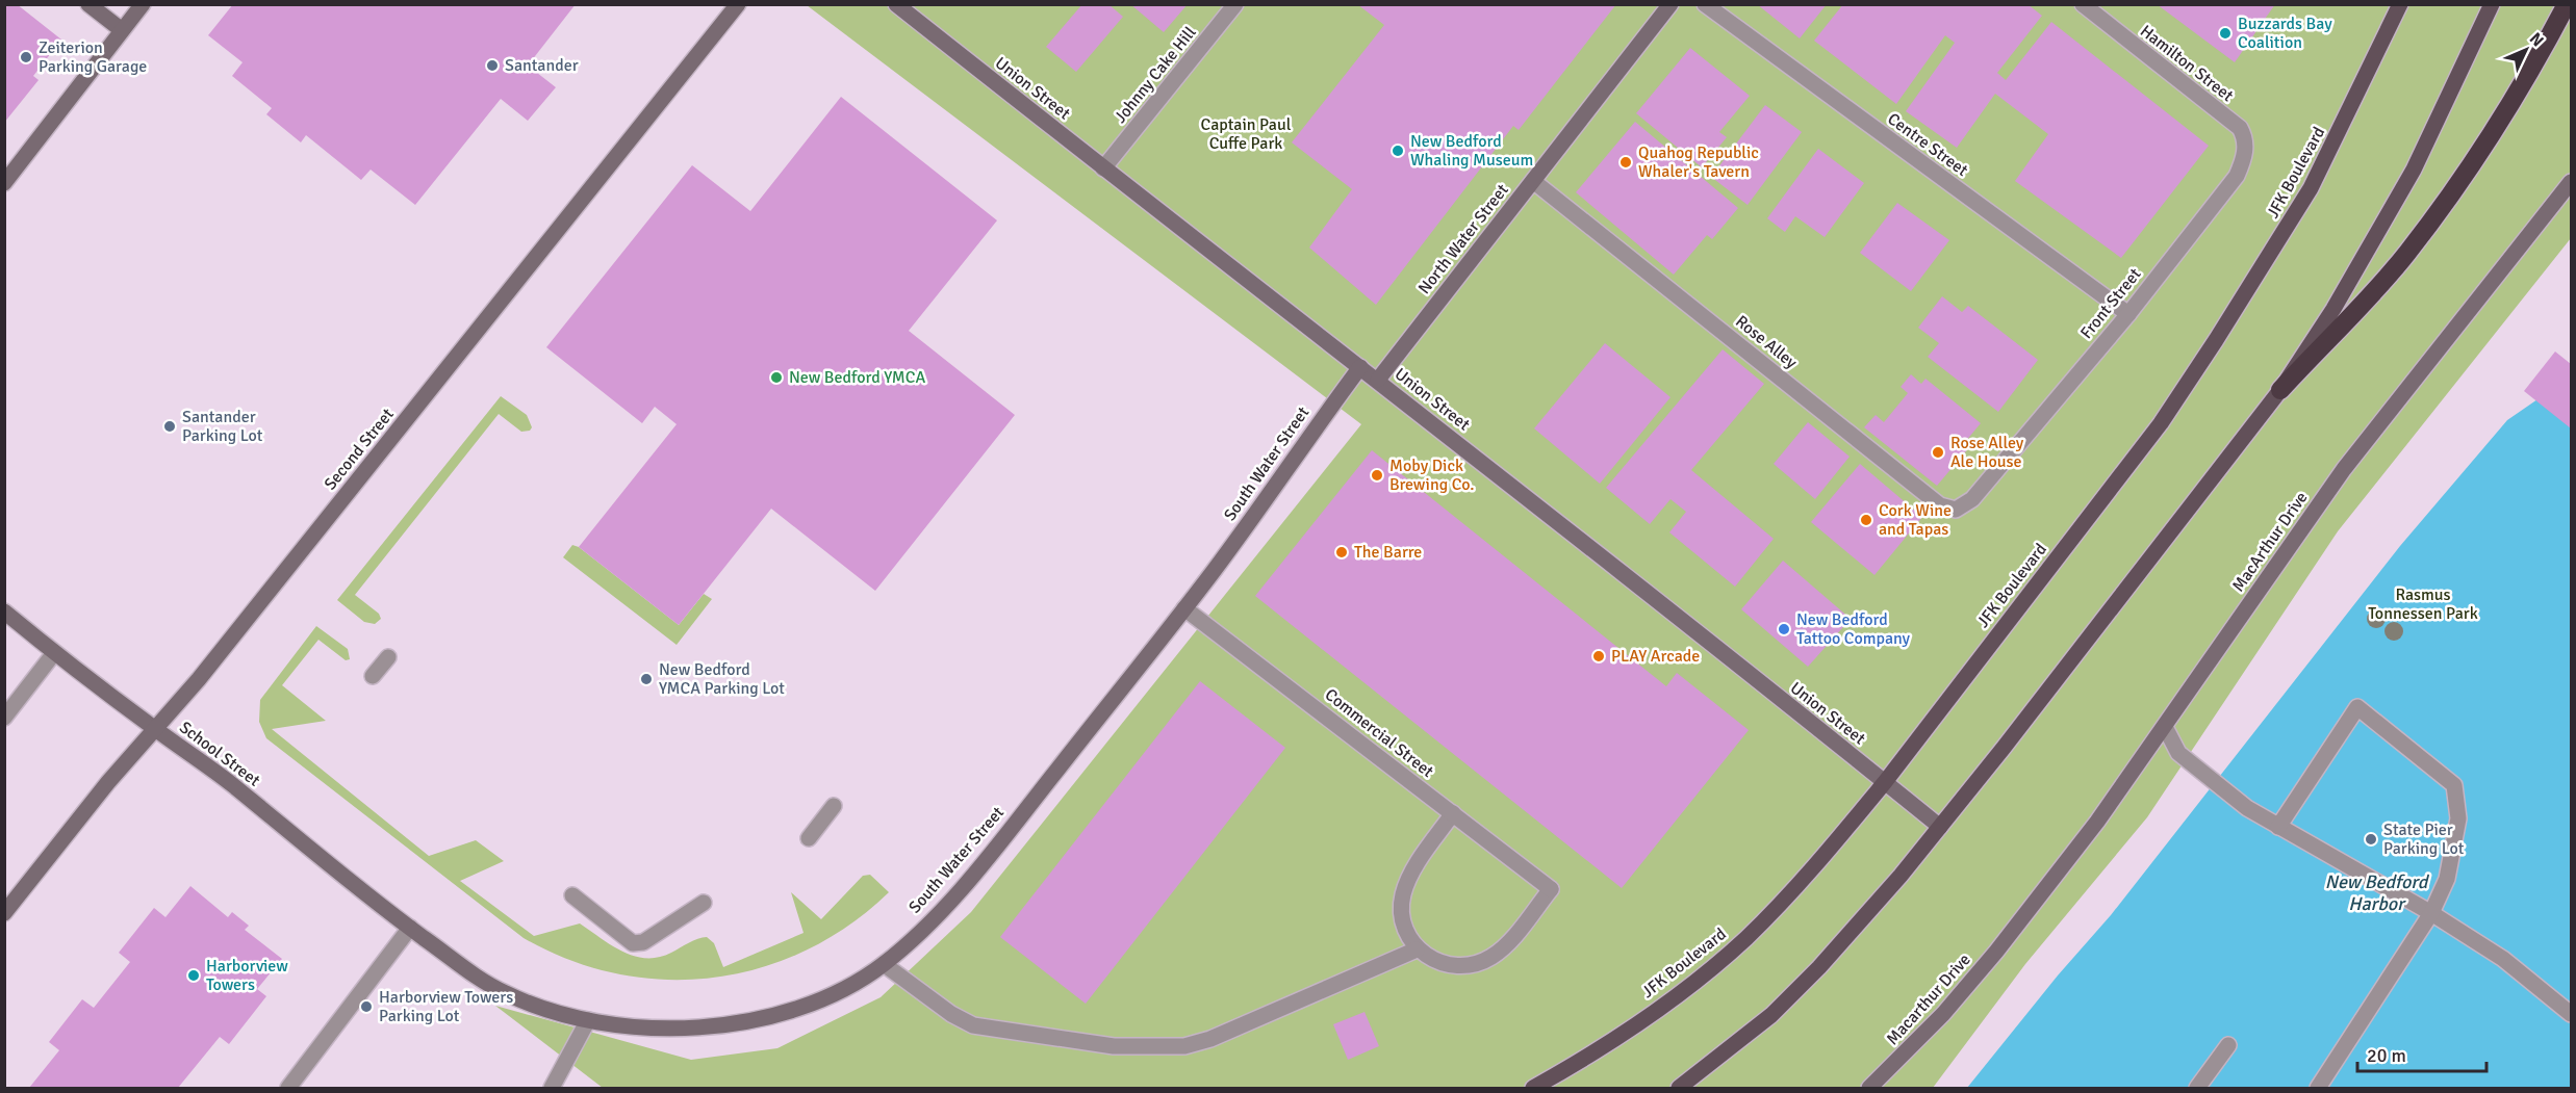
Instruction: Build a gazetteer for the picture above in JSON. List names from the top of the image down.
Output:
{
  "streets": {
    "main road": [
      "Union Street",
      "JFK Boulevard",
      "North Water Street",
      "Second Street",
      "South Water Street",
      "MacArthur Drive",
      "School Street",
      "Macarthur Drive"
    ],
    "street": [
      "Hamilton Street",
      "Johnny Cake Hill",
      "Centre Street",
      "Front Street",
      "Rose Alley",
      "Commercial Street"
    ]
  },
  "crossings": [
    ["Hamilton Street", "Front Street"],
    ["Johnny Cake Hill", "Union Street"],
    ["Union Street", "JFK Boulevard"],
    ["Union Street", "North Water Street"],
    ["Union Street", "South Water Street"],
    ["Centre Street", "Front Street"],
    ["North Water Street", "Rose Alley"],
    ["Front Street", "Rose Alley"],
    ["Second Street", "School Street"],
    ["South Water Street", "Commercial Street"],
    ["South Water Street", "School Street"],
    ["MacArthur Drive", "Macarthur Drive"]
  ],
  "water": ["New Bedford Harbor"],
  "parks": ["Captain Paul Cuffe Park", "Rasmus Tonnessen Park"],
  "places": [
    "Buzzards Bay Coalition",
    "Zeiterion Parking Garage",
    "Santander",
    "New Bedford Whaling Museum",
    "Quahog Republic Whaler's Tavern",
    "New Bedford YMCA",
    "Santander Parking Lot",
    "Rose Alley Ale House",
    "Moby Dick Brewing Co.",
    "Cork Wine and Tapas",
    "The Barre",
    "New Bedford Tattoo Company",
    "PLAY Arcade",
    "New Bedford YMCA Parking Lot",
    "State Pier Parking Lot",
    "Harborview Towers",
    "Harborview Towers Parking Lot"
  ],
  "scale_bar": "20 m",
  "north": "top right"
}
